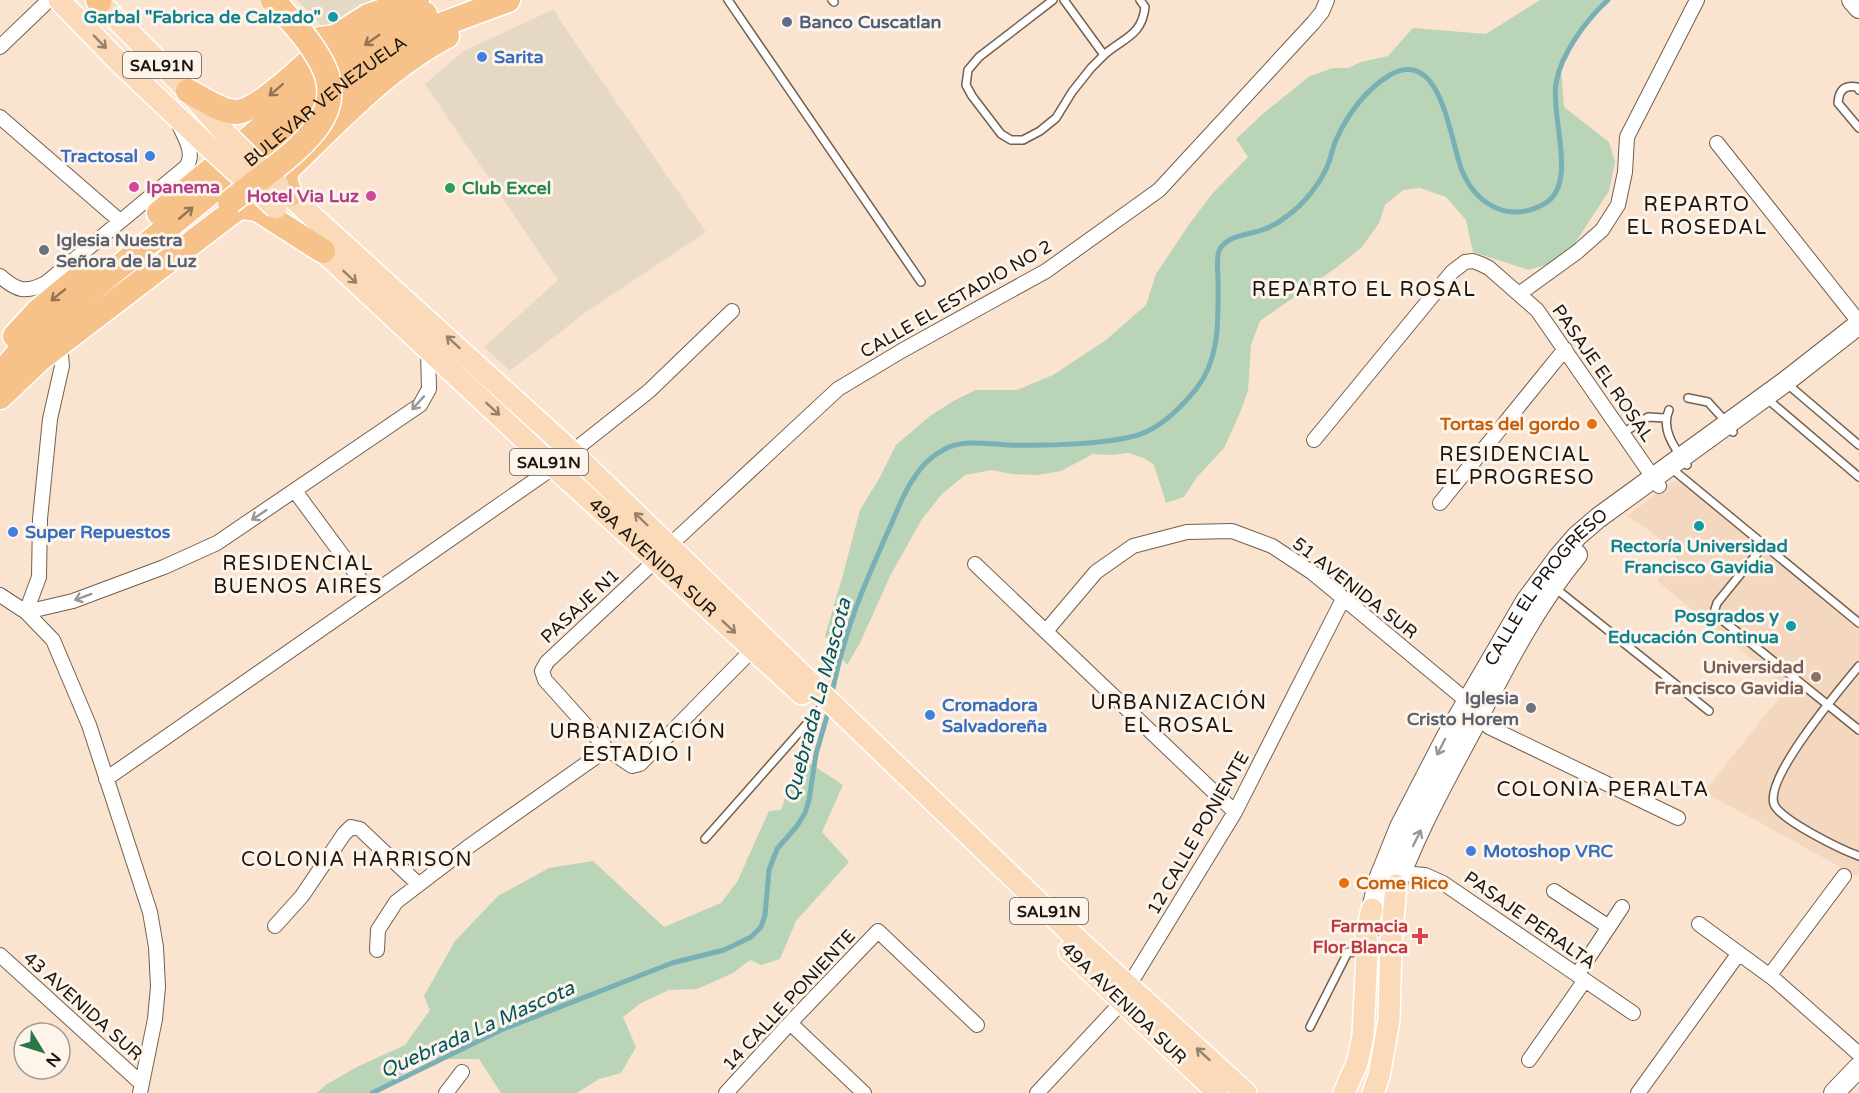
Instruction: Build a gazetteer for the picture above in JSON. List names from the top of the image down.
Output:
{
  "streets": {
    "highway": ["BULEVAR VENEZUELA"],
    "main road": ["SAL91N", "49A AVENIDA SUR"],
    "street": [
      "CALLE EL ESTADIO NO 2",
      "PASAJE EL ROSAL",
      "51 AVENIDA SUR",
      "CALLE EL PROGRESO",
      "PASAJE N1",
      "12 CALLE PONIENTE",
      "PASAJE PERALTA",
      "14 CALLE PONIENTE",
      "43 AVENIDA SUR"
    ]
  },
  "crossings": [
    ["CALLE EL ESTADIO NO 2", "49A AVENIDA SUR"],
    ["CALLE EL ESTADIO NO 2", "PASAJE N1"],
    ["PASAJE EL ROSAL", "CALLE EL PROGRESO"],
    ["49A AVENIDA SUR", "PASAJE N1"],
    ["49A AVENIDA SUR", "12 CALLE PONIENTE"],
    ["51 AVENIDA SUR", "CALLE EL PROGRESO"],
    ["51 AVENIDA SUR", "12 CALLE PONIENTE"],
    ["CALLE EL PROGRESO", "PASAJE PERALTA"]
  ],
  "districts": [
    "REPARTO EL ROSEDAL",
    "REPARTO EL ROSAL",
    "RESIDENCIAL EL PROGRESO",
    "RESIDENCIAL BUENOS AIRES",
    "URBANIZACIÓN EL ROSAL",
    "URBANIZACIÓN ESTADIO I",
    "COLONIA PERALTA",
    "COLONIA HARRISON"
  ],
  "water": ["Quebrada La Mascota"],
  "places": {
    "other": [
      "Garbal \"Fabrica de Calzado\"",
      "Banco Cuscatlan",
      "Sarita",
      "Tractosal",
      "Ipanema",
      "Club Excel",
      "Hotel Via Luz",
      "Iglesia Nuestra Señora de la Luz",
      "Tortas del gordo",
      "Rectoría Universidad Francisco Gavidia",
      "Super Repuestos",
      "Posgrados y Educación Continua",
      "Universidad Francisco Gavidia",
      "Iglesia Cristo Horem",
      "Cromadora Salvadoreña",
      "Motoshop VRC",
      "Come Rico"
    ],
    "health": ["Farmacia Flor Blanca"]
  },
  "north": "bottom right"
}
